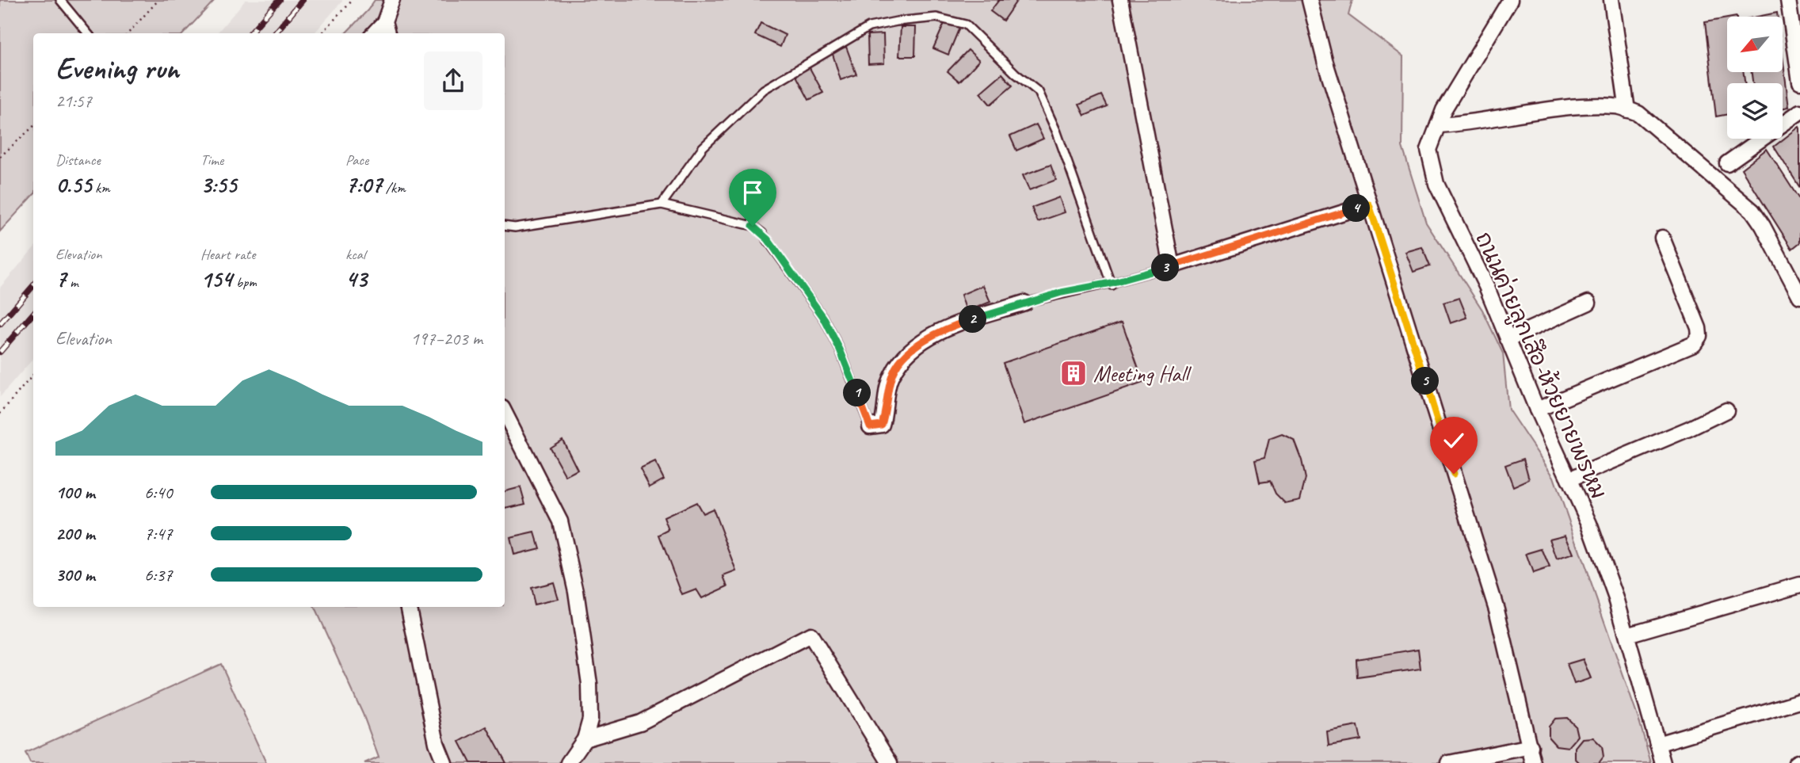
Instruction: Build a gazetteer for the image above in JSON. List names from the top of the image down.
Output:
{
  "streets": {
    "street": ["ถนนค่ายลูกเสึอ-ห้วยยายพรหม"]
  },
  "places": {
    "building": ["Meeting Hall"]
  },
  "north": "bottom left",
  "page": {
    "heading": ["Evening run", "21:57"],
    "stats": [
      ["Distance", "0.55 km"],
      ["Time", "3:55"],
      ["Pace", "7:07 /km"],
      ["Elevation", "7 m"],
      ["Heart rate", "154 bpm"],
      ["kcal", "43"]
    ],
    "pins": [
      "4",
      "3",
      "2",
      "5",
      "1"
    ],
    "chart": ["Elevation", "197–203 m"],
    "list": [
      {
        "name": "100 m",
        "note": "6:40"
      },
      {
        "name": "200 m",
        "note": "7:47"
      },
      {
        "name": "300 m",
        "note": "6:37"
      }
    ]
  }
}
